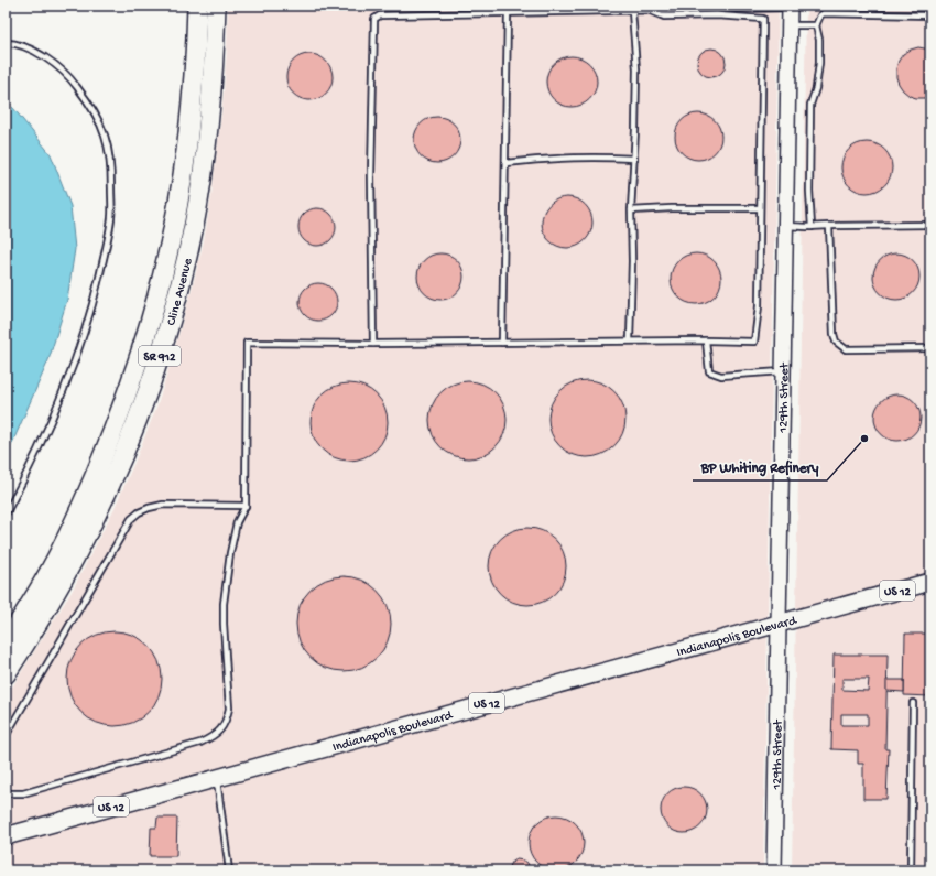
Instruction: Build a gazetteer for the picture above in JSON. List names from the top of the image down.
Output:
{
  "streets": {
    "highway": ["Cline Avenue", "SR 912"],
    "main road": ["129th Street", "US 12", "Indianapolis Boulevard"]
  },
  "crossings": [
    ["129th Street", "Indianapolis Boulevard"]
  ],
  "places": ["BP Whiting Refinery"]
}
